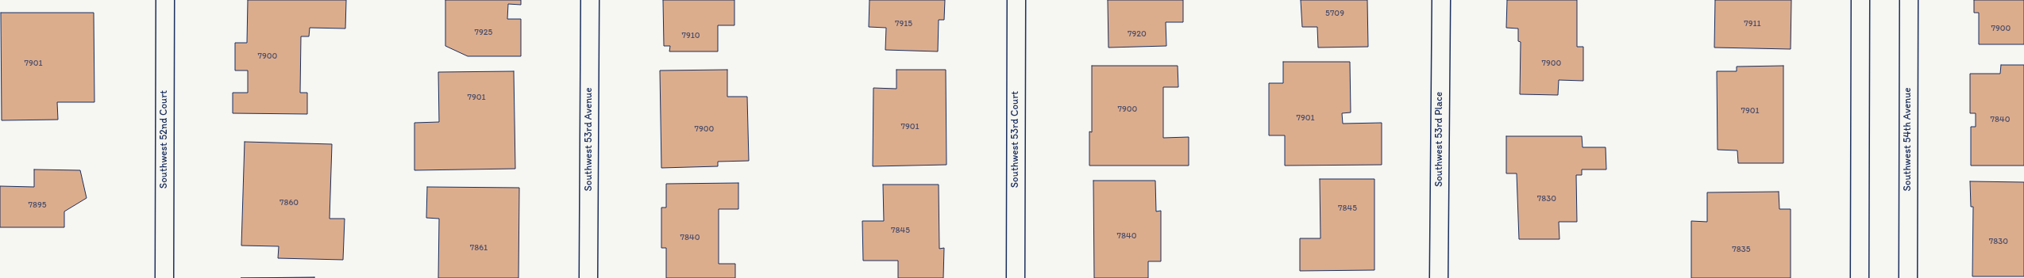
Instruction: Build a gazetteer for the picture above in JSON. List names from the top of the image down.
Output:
{
  "streets": {
    "street": [
      "Southwest 52nd Court",
      "Southwest 53rd Avenue",
      "Southwest 53rd Court",
      "Southwest 53rd Place",
      "Southwest 54th Avenue"
    ]
  },
  "house_numbers": [
    "5709",
    "7915",
    "7911",
    "7900",
    "7925",
    "7920",
    "7910",
    "7900",
    "7901",
    "7900",
    "7901",
    "7900",
    "7901",
    "7901",
    "7840",
    "7901",
    "7900",
    "7830",
    "7860",
    "7895",
    "7845",
    "7845",
    "7840",
    "7840",
    "7830",
    "7861",
    "7835"
  ]
}
